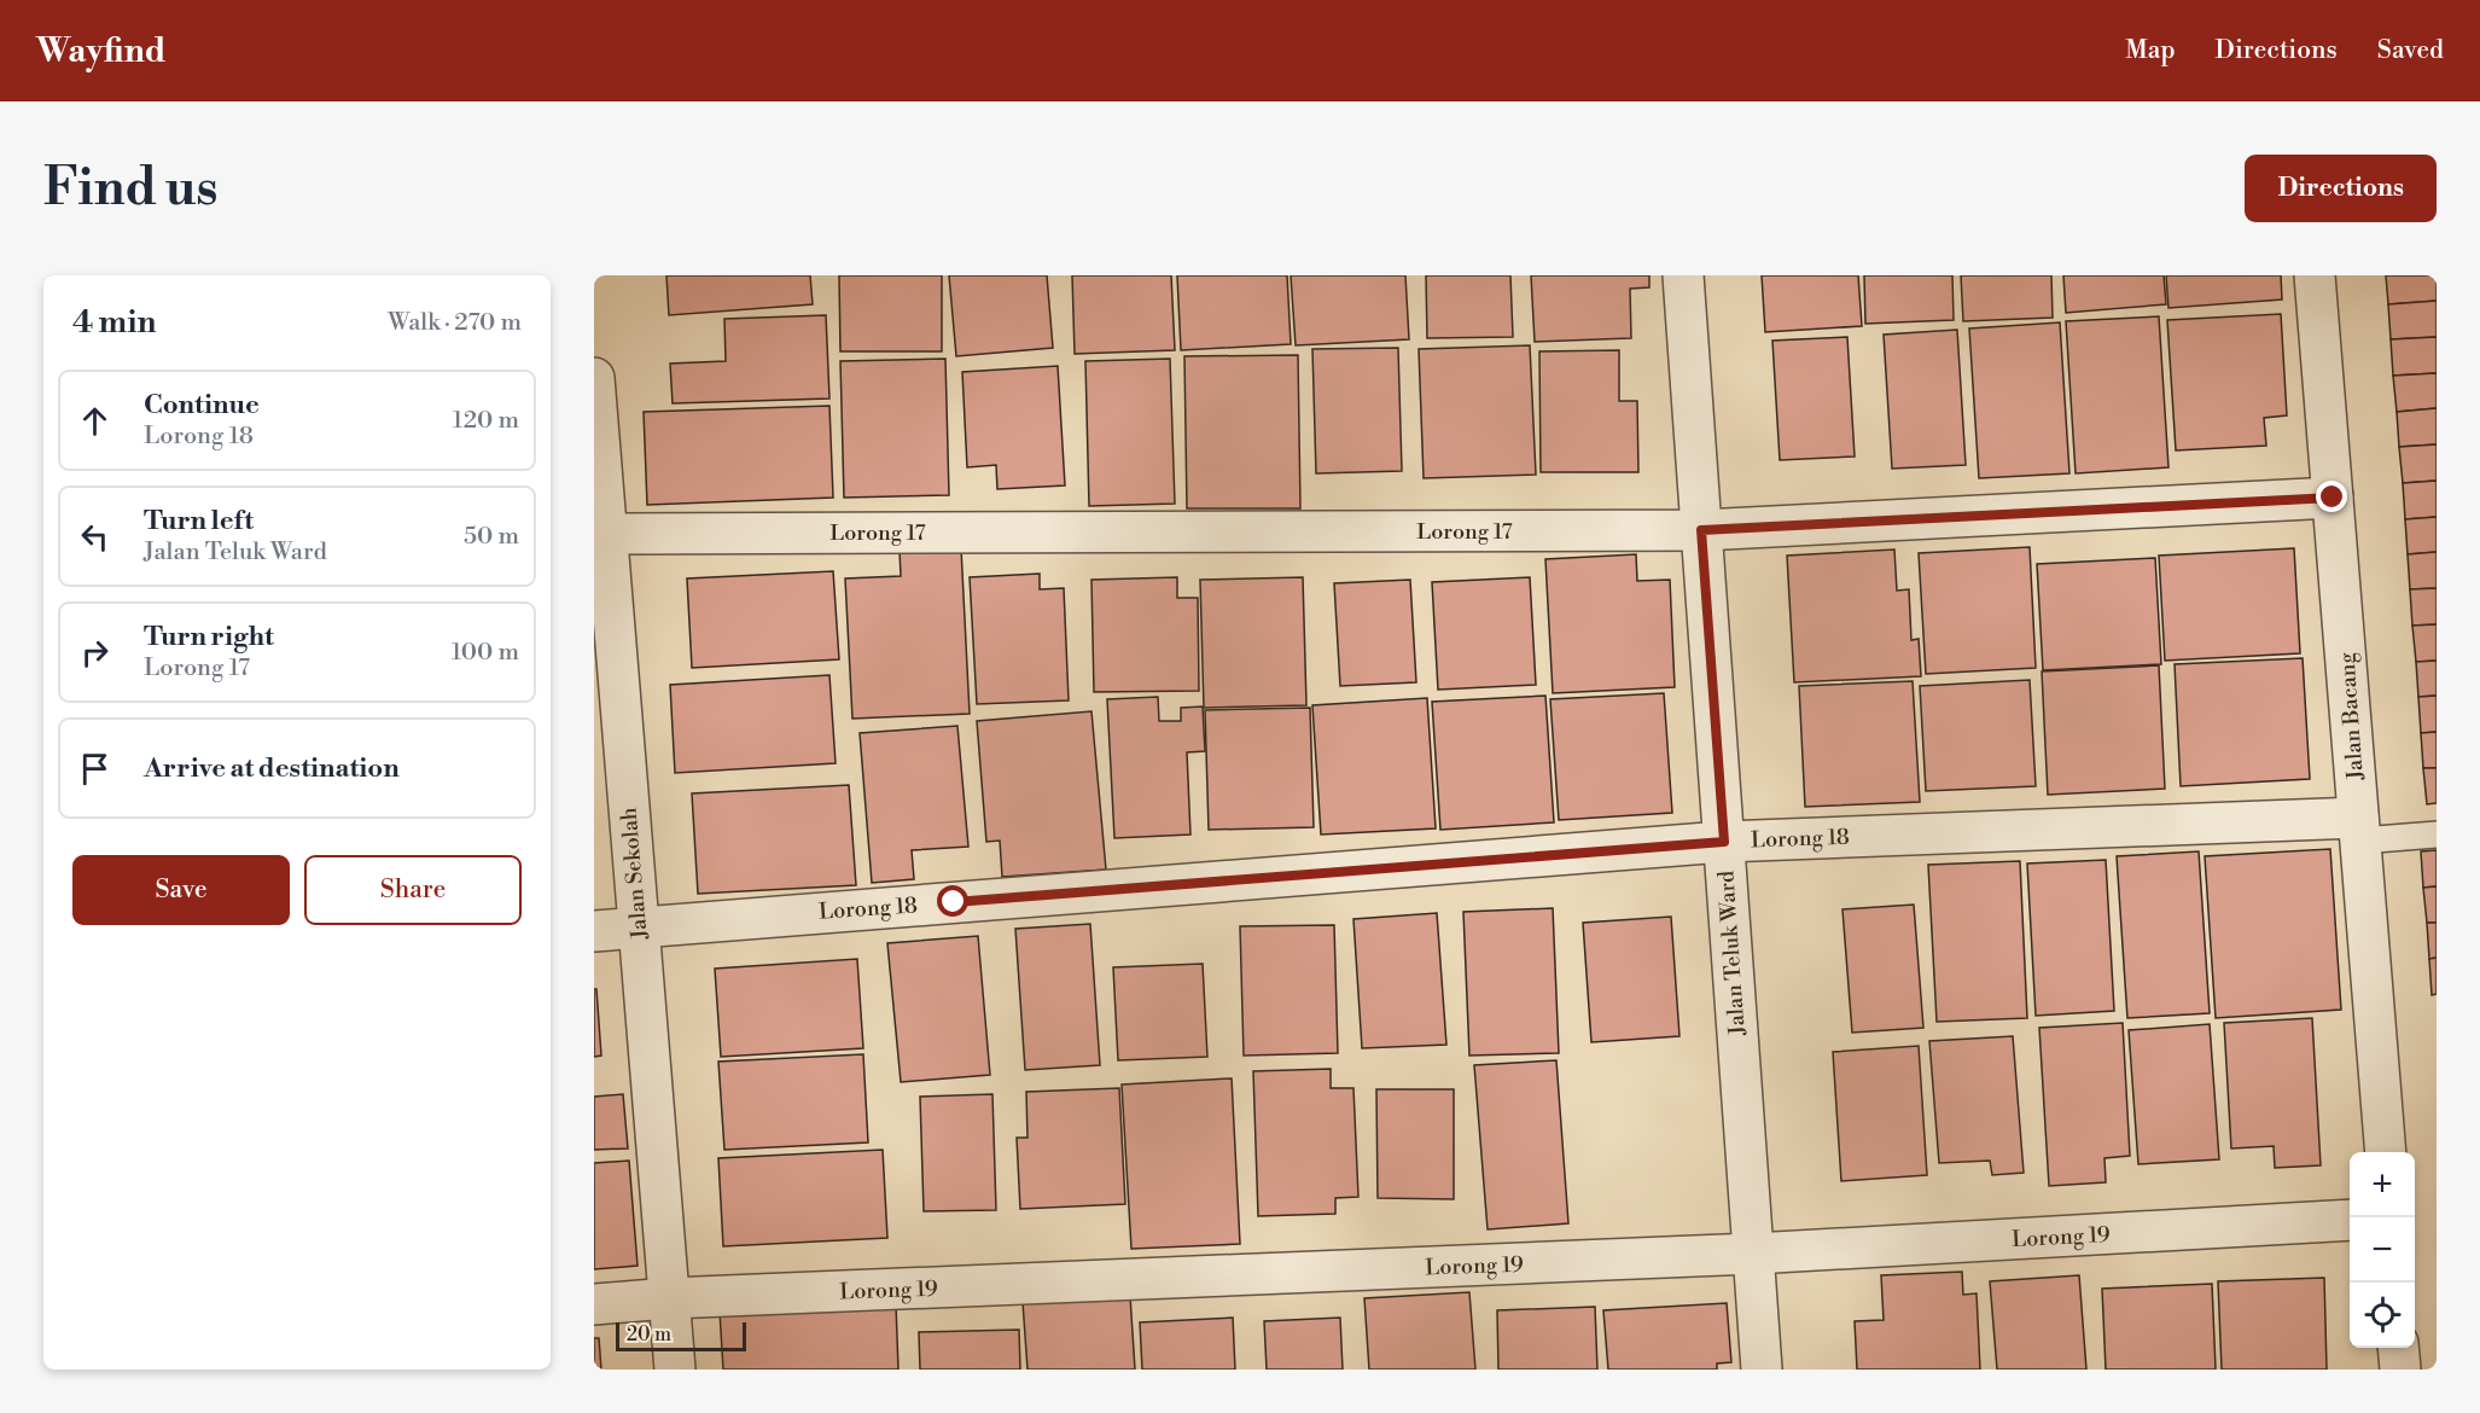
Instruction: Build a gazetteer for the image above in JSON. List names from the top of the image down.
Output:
{
  "streets": {
    "street": [
      "Lorong 17",
      "Jalan Bacang",
      "Lorong 18",
      "Jalan Sekolah",
      "Jalan Teluk Ward",
      "Lorong 19"
    ]
  },
  "crossings": [
    ["Lorong 17", "Jalan Bacang"],
    ["Lorong 17", "Jalan Sekolah"],
    ["Lorong 17", "Jalan Teluk Ward"],
    ["Jalan Bacang", "Lorong 18"],
    ["Lorong 18", "Jalan Sekolah"],
    ["Lorong 18", "Jalan Teluk Ward"],
    ["Jalan Sekolah", "Lorong 19"],
    ["Jalan Teluk Ward", "Lorong 19"]
  ],
  "scale_bar": "20 m",
  "page": {
    "header": "Wayfind",
    "nav": ["Map", "Directions", "Saved"],
    "buttons": [
      "Directions",
      ["Save", "Share"]
    ],
    "title": "Find us",
    "heading": ["4 min", "Walk · 270 m"],
    "list": [
      ["Continue", "Lorong 18", "120 m"],
      ["Turn left", "Jalan Teluk Ward", "50 m"],
      ["Turn right", "Lorong 17", "100 m"],
      "Arrive at destination"
    ],
    "map_buttons": ["+", "−"],
    "scale": "20 m"
  }
}
